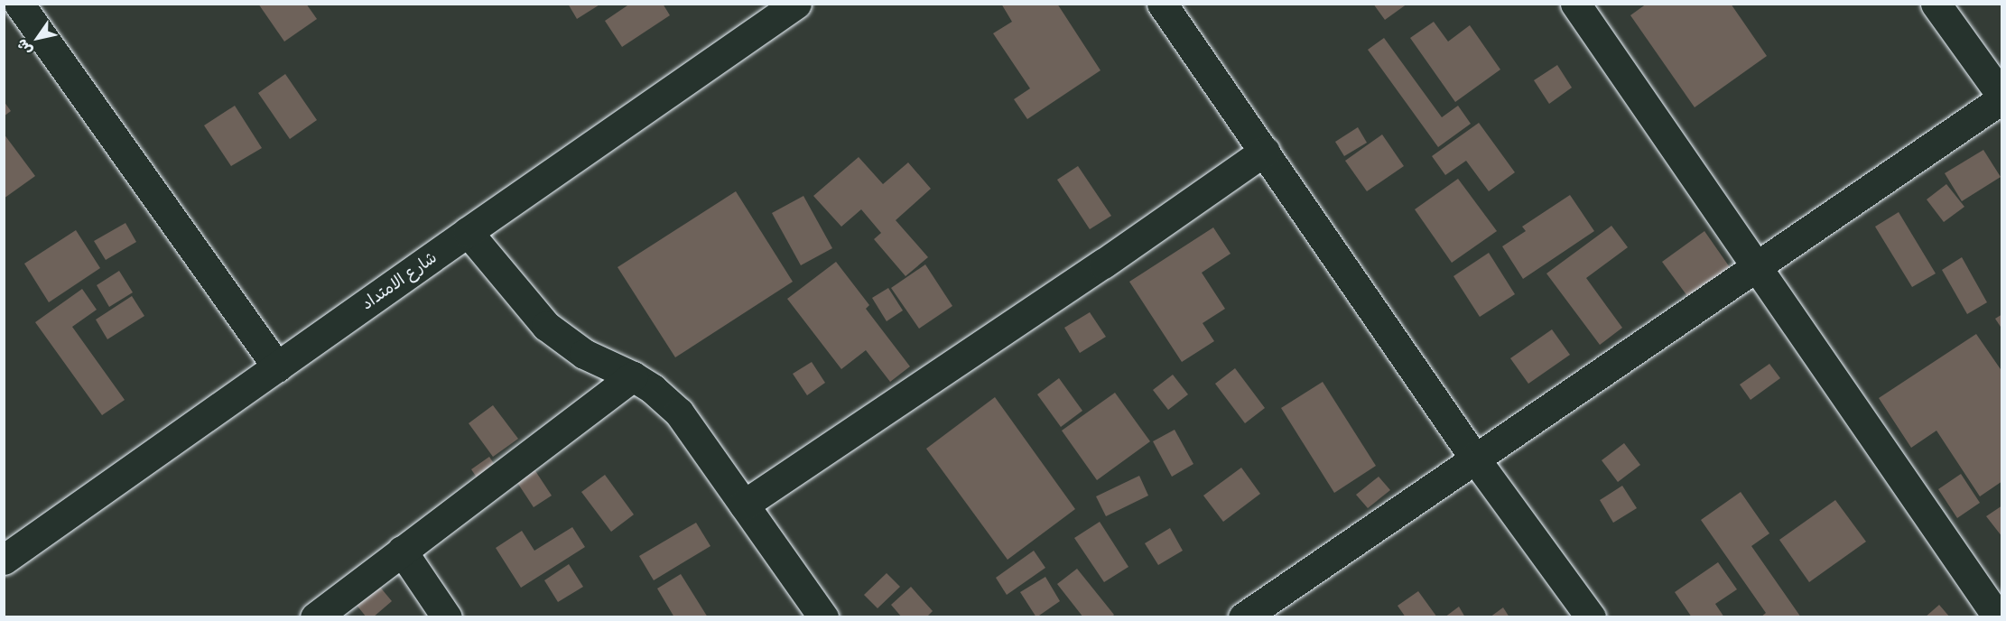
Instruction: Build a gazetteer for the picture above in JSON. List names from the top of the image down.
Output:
{
  "streets": {
    "street": ["شارع الامتداد"]
  },
  "north": "bottom left"
}
